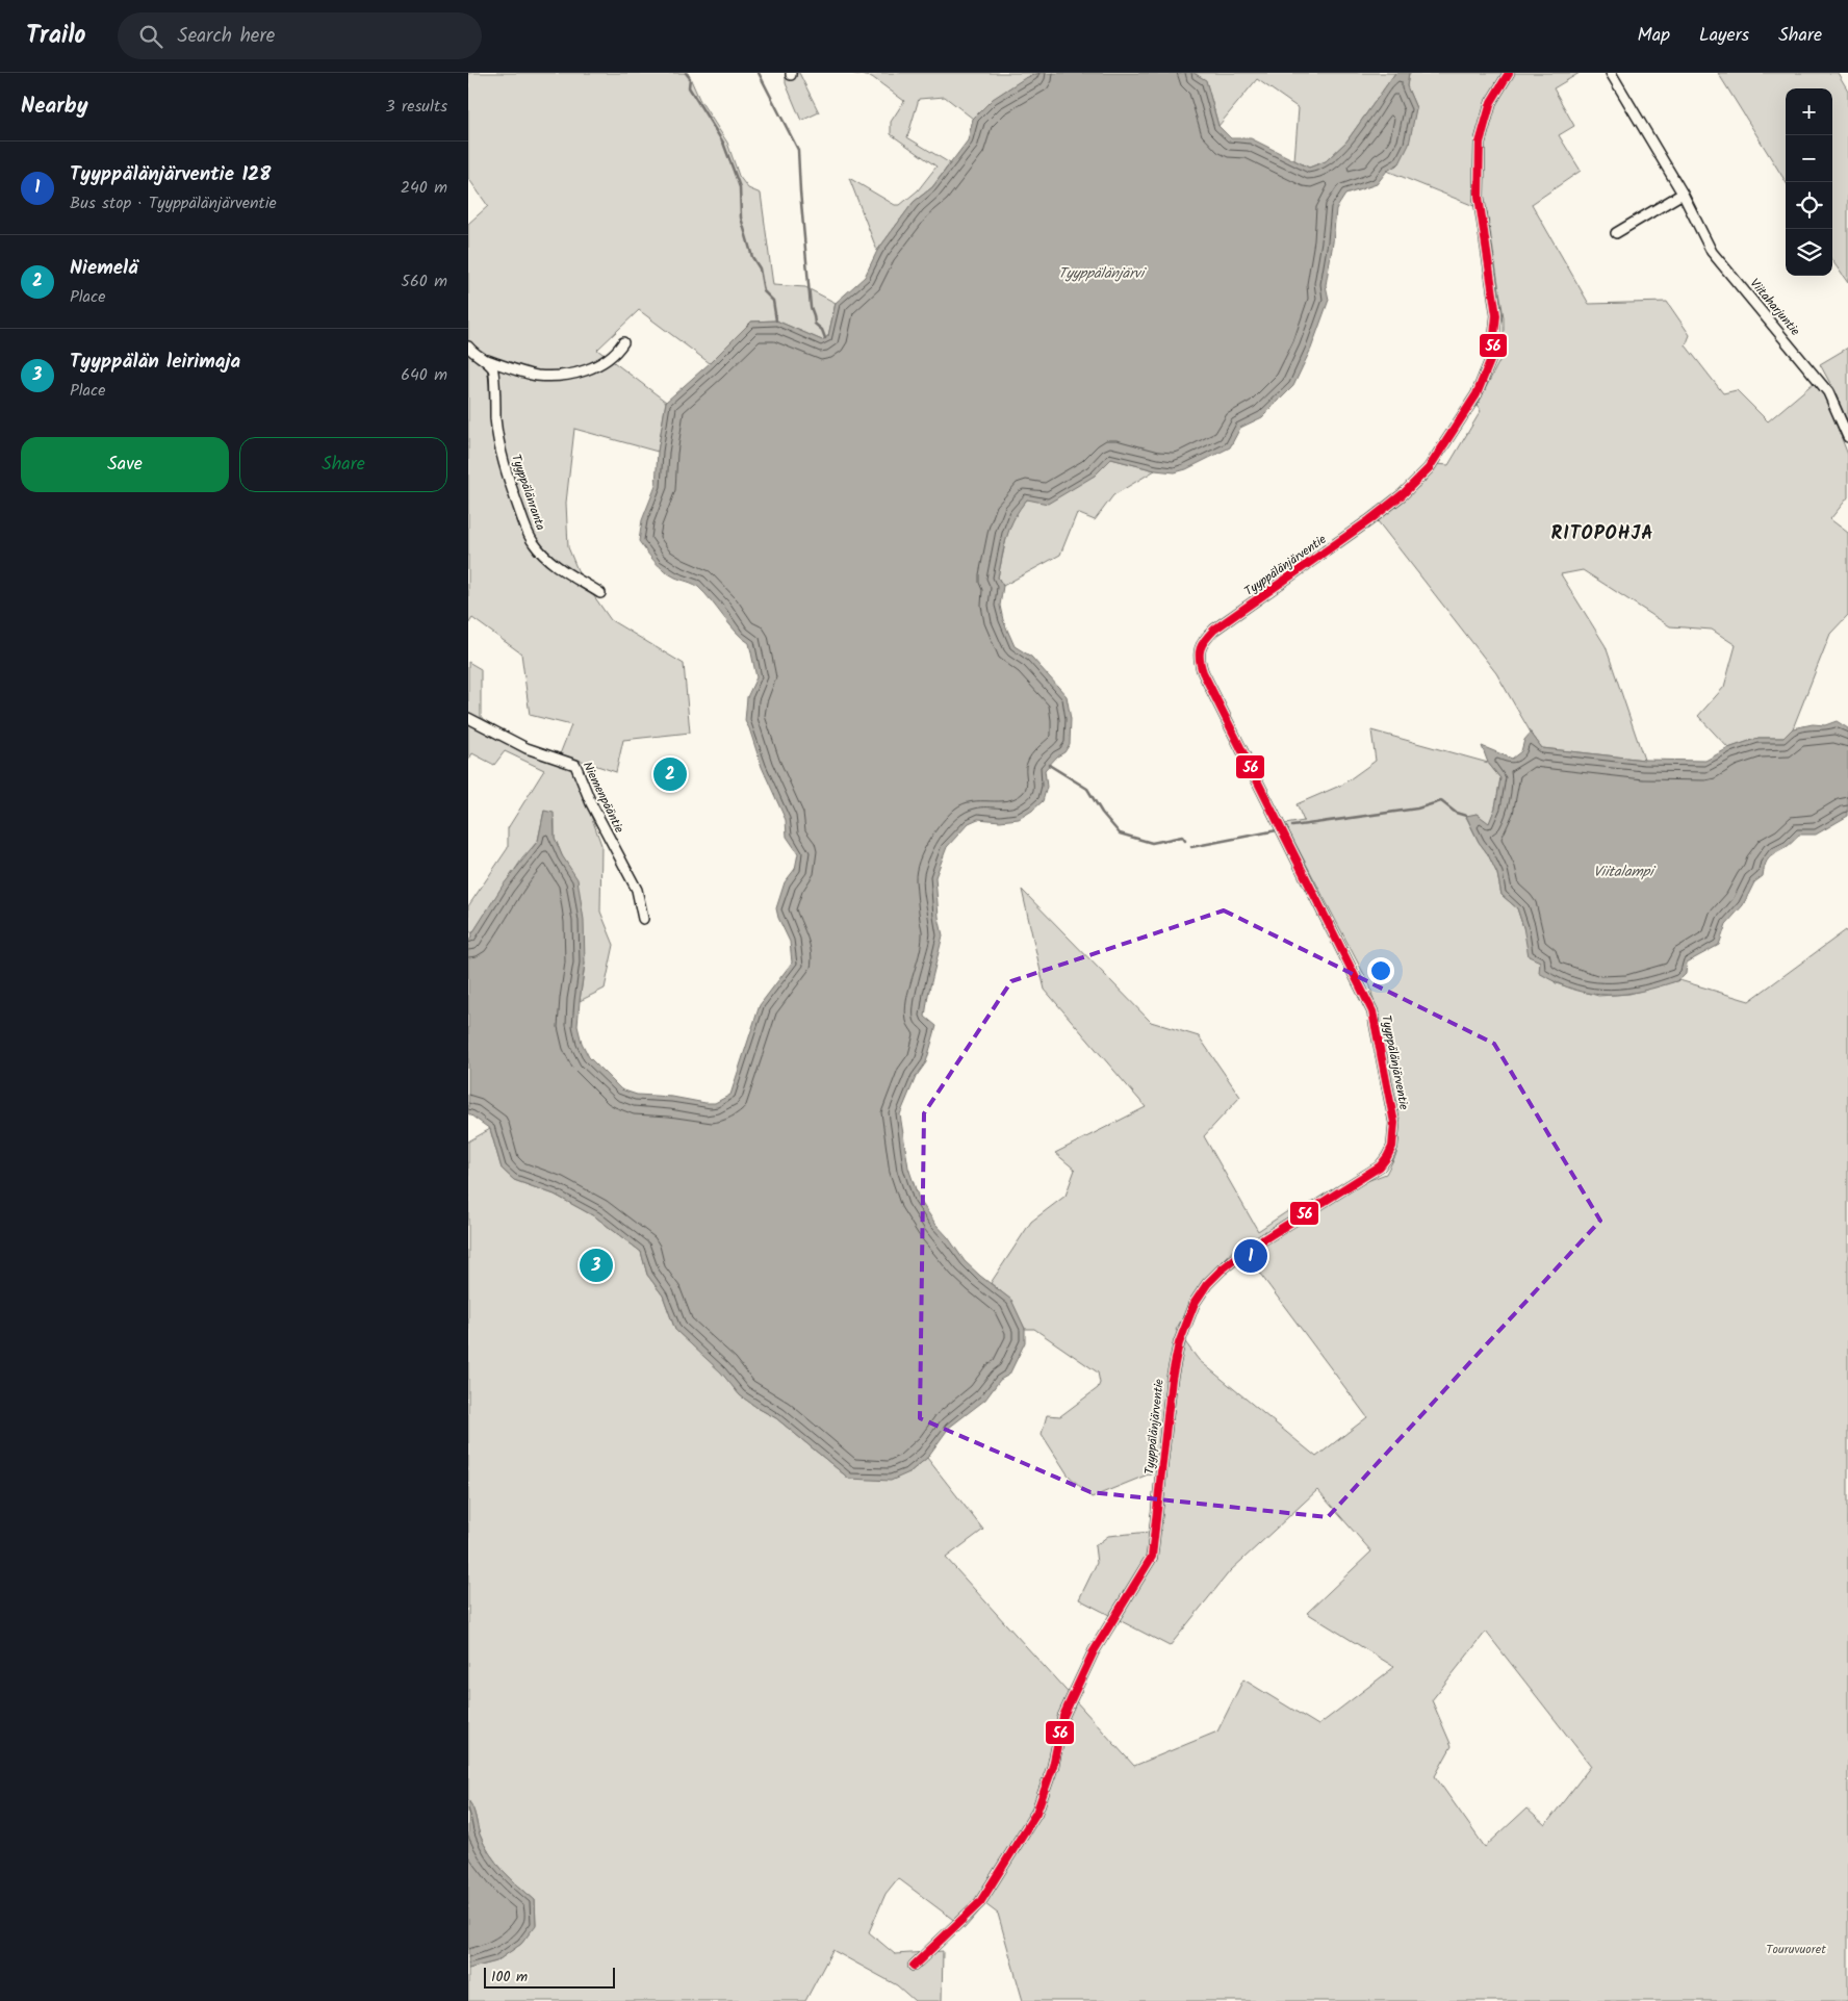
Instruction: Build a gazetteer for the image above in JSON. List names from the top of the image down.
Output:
{
  "streets": {
    "street": [
      "Viitaharjuntie",
      "Tyyppälänranta",
      "Tyyppälänjärventie",
      "Niemenpääntie"
    ]
  },
  "districts": ["RITOPOHJA"],
  "water": ["Tyyppälänjärvi", "Viitalampi"],
  "parks": ["Touruvuoret"],
  "lines": ["transit line 56"],
  "scale_bar": "100 m",
  "page": {
    "header": "Trailo",
    "search": "Search here",
    "nav": ["Map", "Layers", "Share"],
    "heading": ["Nearby", "3 results"],
    "map_buttons": ["+", "−"],
    "list": [
      {
        "mark": "1",
        "name": "Tyyppälänjärventie 128",
        "note": "Bus stop · Tyyppälänjärventie",
        "value": "240 m"
      },
      {
        "mark": "2",
        "name": "Niemelä",
        "note": "Place",
        "value": "560 m"
      },
      {
        "mark": "3",
        "name": "Tyyppälän leirimaja",
        "note": "Place",
        "value": "640 m"
      }
    ],
    "buttons": ["Save", "Share"],
    "pins": ["2", "1", "3"],
    "scale": "100 m"
  }
}
